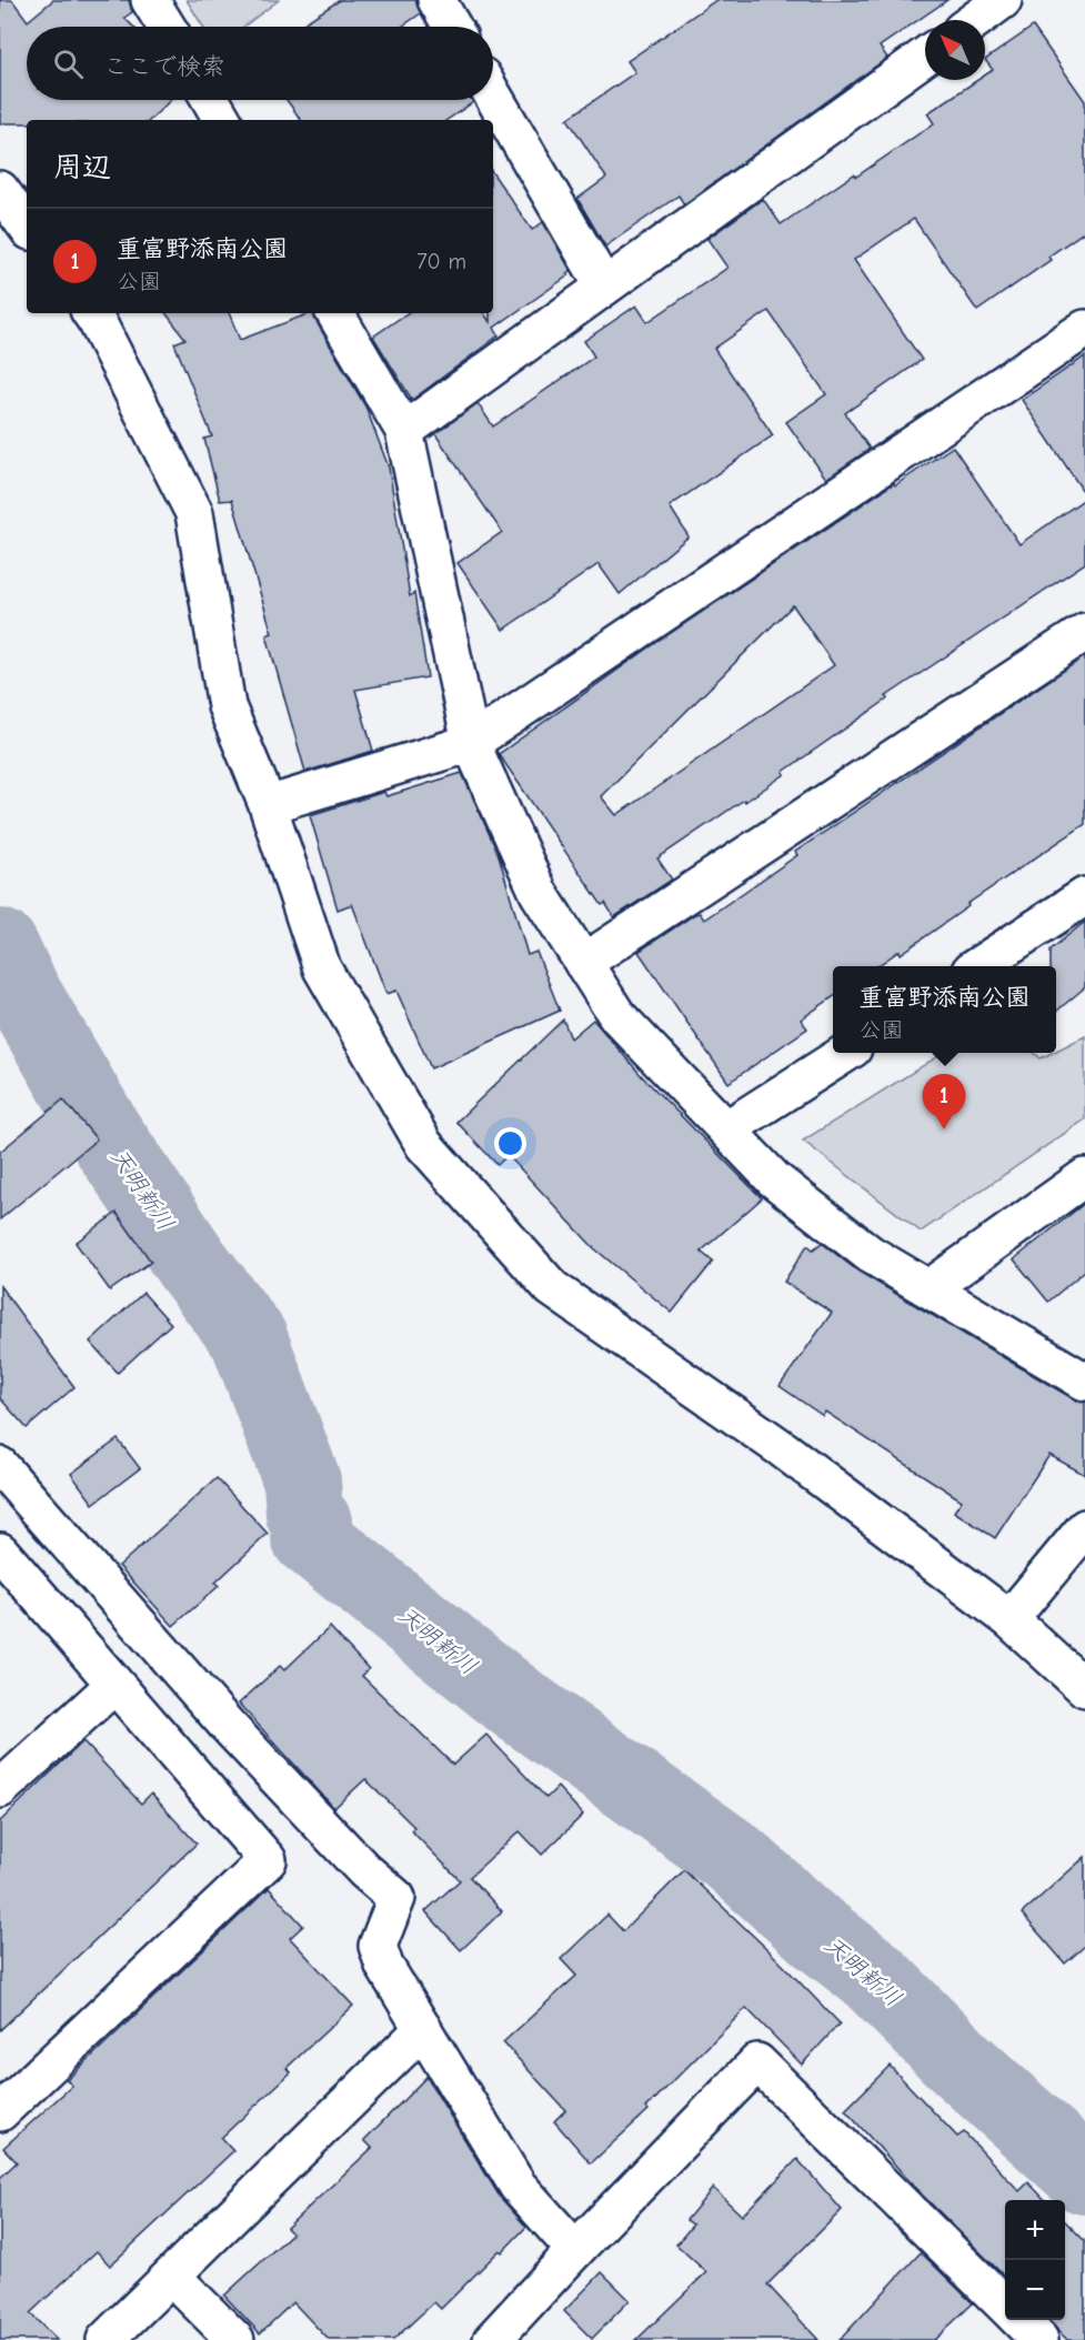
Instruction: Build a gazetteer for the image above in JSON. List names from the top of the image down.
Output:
{
  "water": ["天明新川"],
  "north": "top left",
  "page": {
    "search": "ここで検索",
    "heading": "周辺",
    "list": [
      {
        "mark": "1",
        "name": "重富野添南公園",
        "note": "公園",
        "value": "70 m"
      }
    ],
    "popup": ["重富野添南公園", "公園"],
    "pins": "1",
    "map_buttons": ["+", "−"]
  }
}
